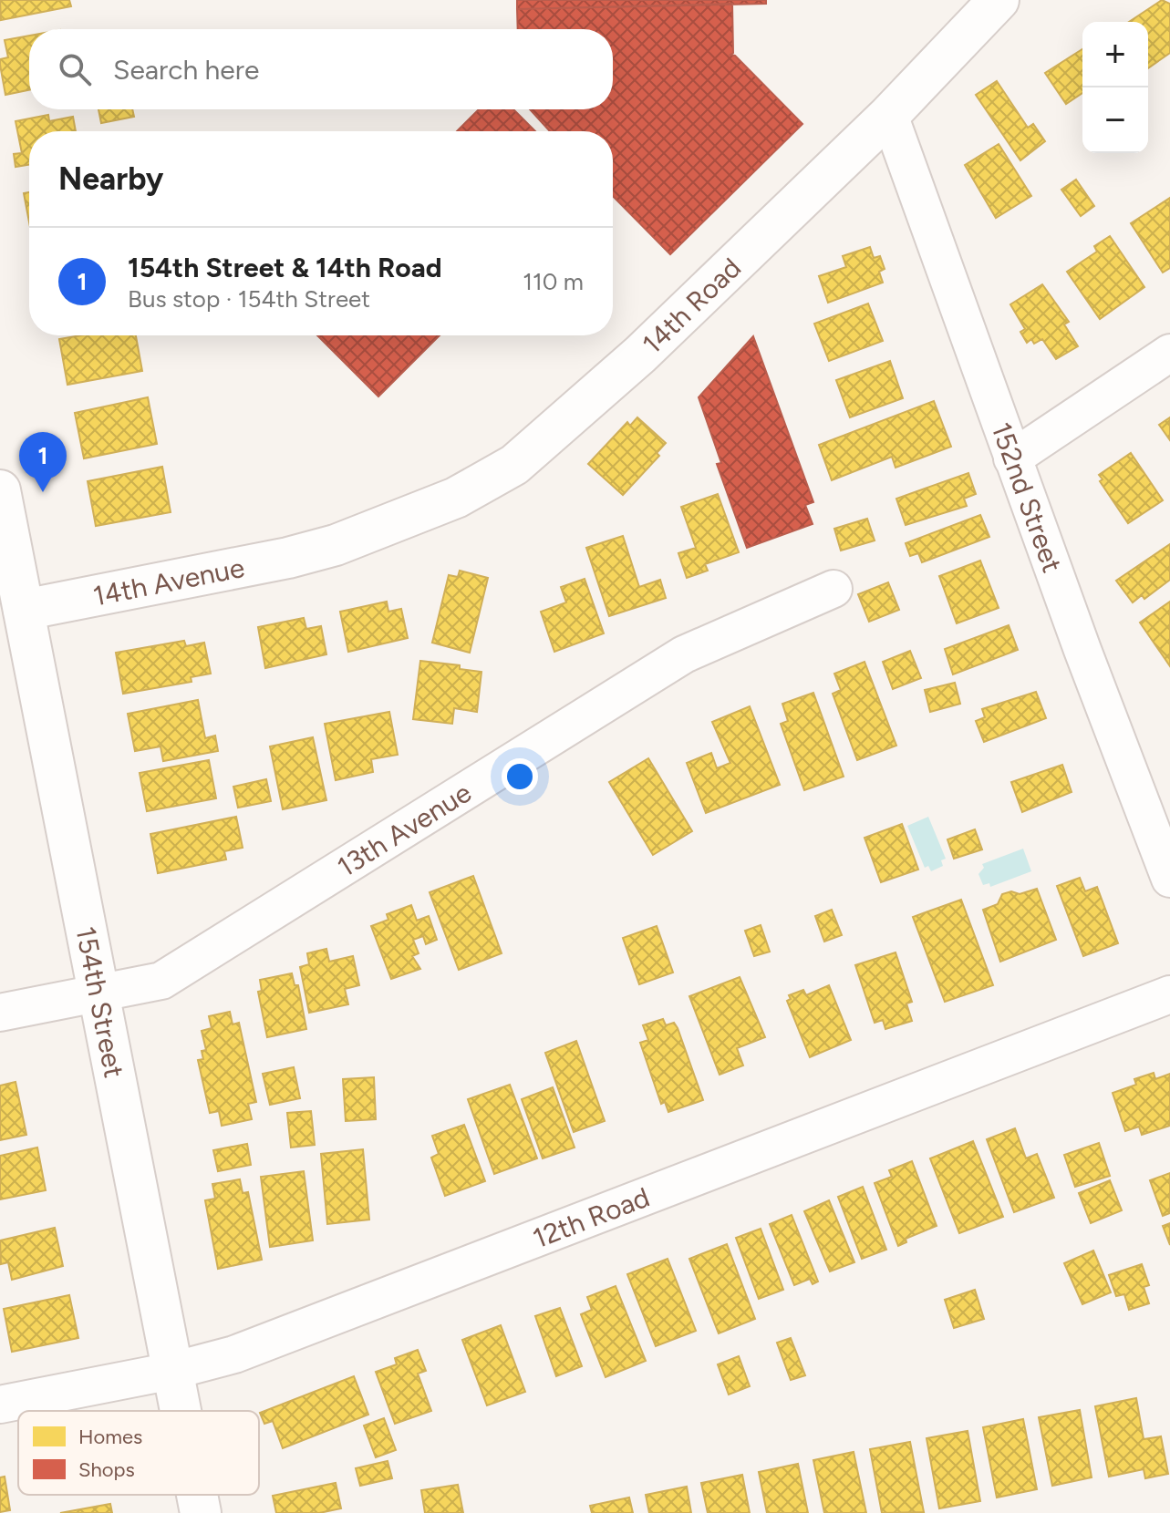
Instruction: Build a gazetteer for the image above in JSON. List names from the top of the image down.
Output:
{
  "streets": {
    "street": [
      "14th Road",
      "152nd Street",
      "14th Avenue",
      "13th Avenue",
      "154th Street",
      "12th Road"
    ]
  },
  "crossings": [
    ["14th Road", "152nd Street"],
    ["14th Road", "14th Avenue"],
    ["14th Avenue", "154th Street"],
    ["13th Avenue", "154th Street"],
    ["154th Street", "12th Road"]
  ],
  "legend": ["Homes", "Shops"],
  "page": {
    "map_buttons": ["+", "−"],
    "search": "Search here",
    "heading": "Nearby",
    "list": [
      {
        "mark": "1",
        "name": "154th Street & 14th Road",
        "note": "Bus stop · 154th Street",
        "value": "110 m"
      }
    ],
    "pins": "1"
  }
}
